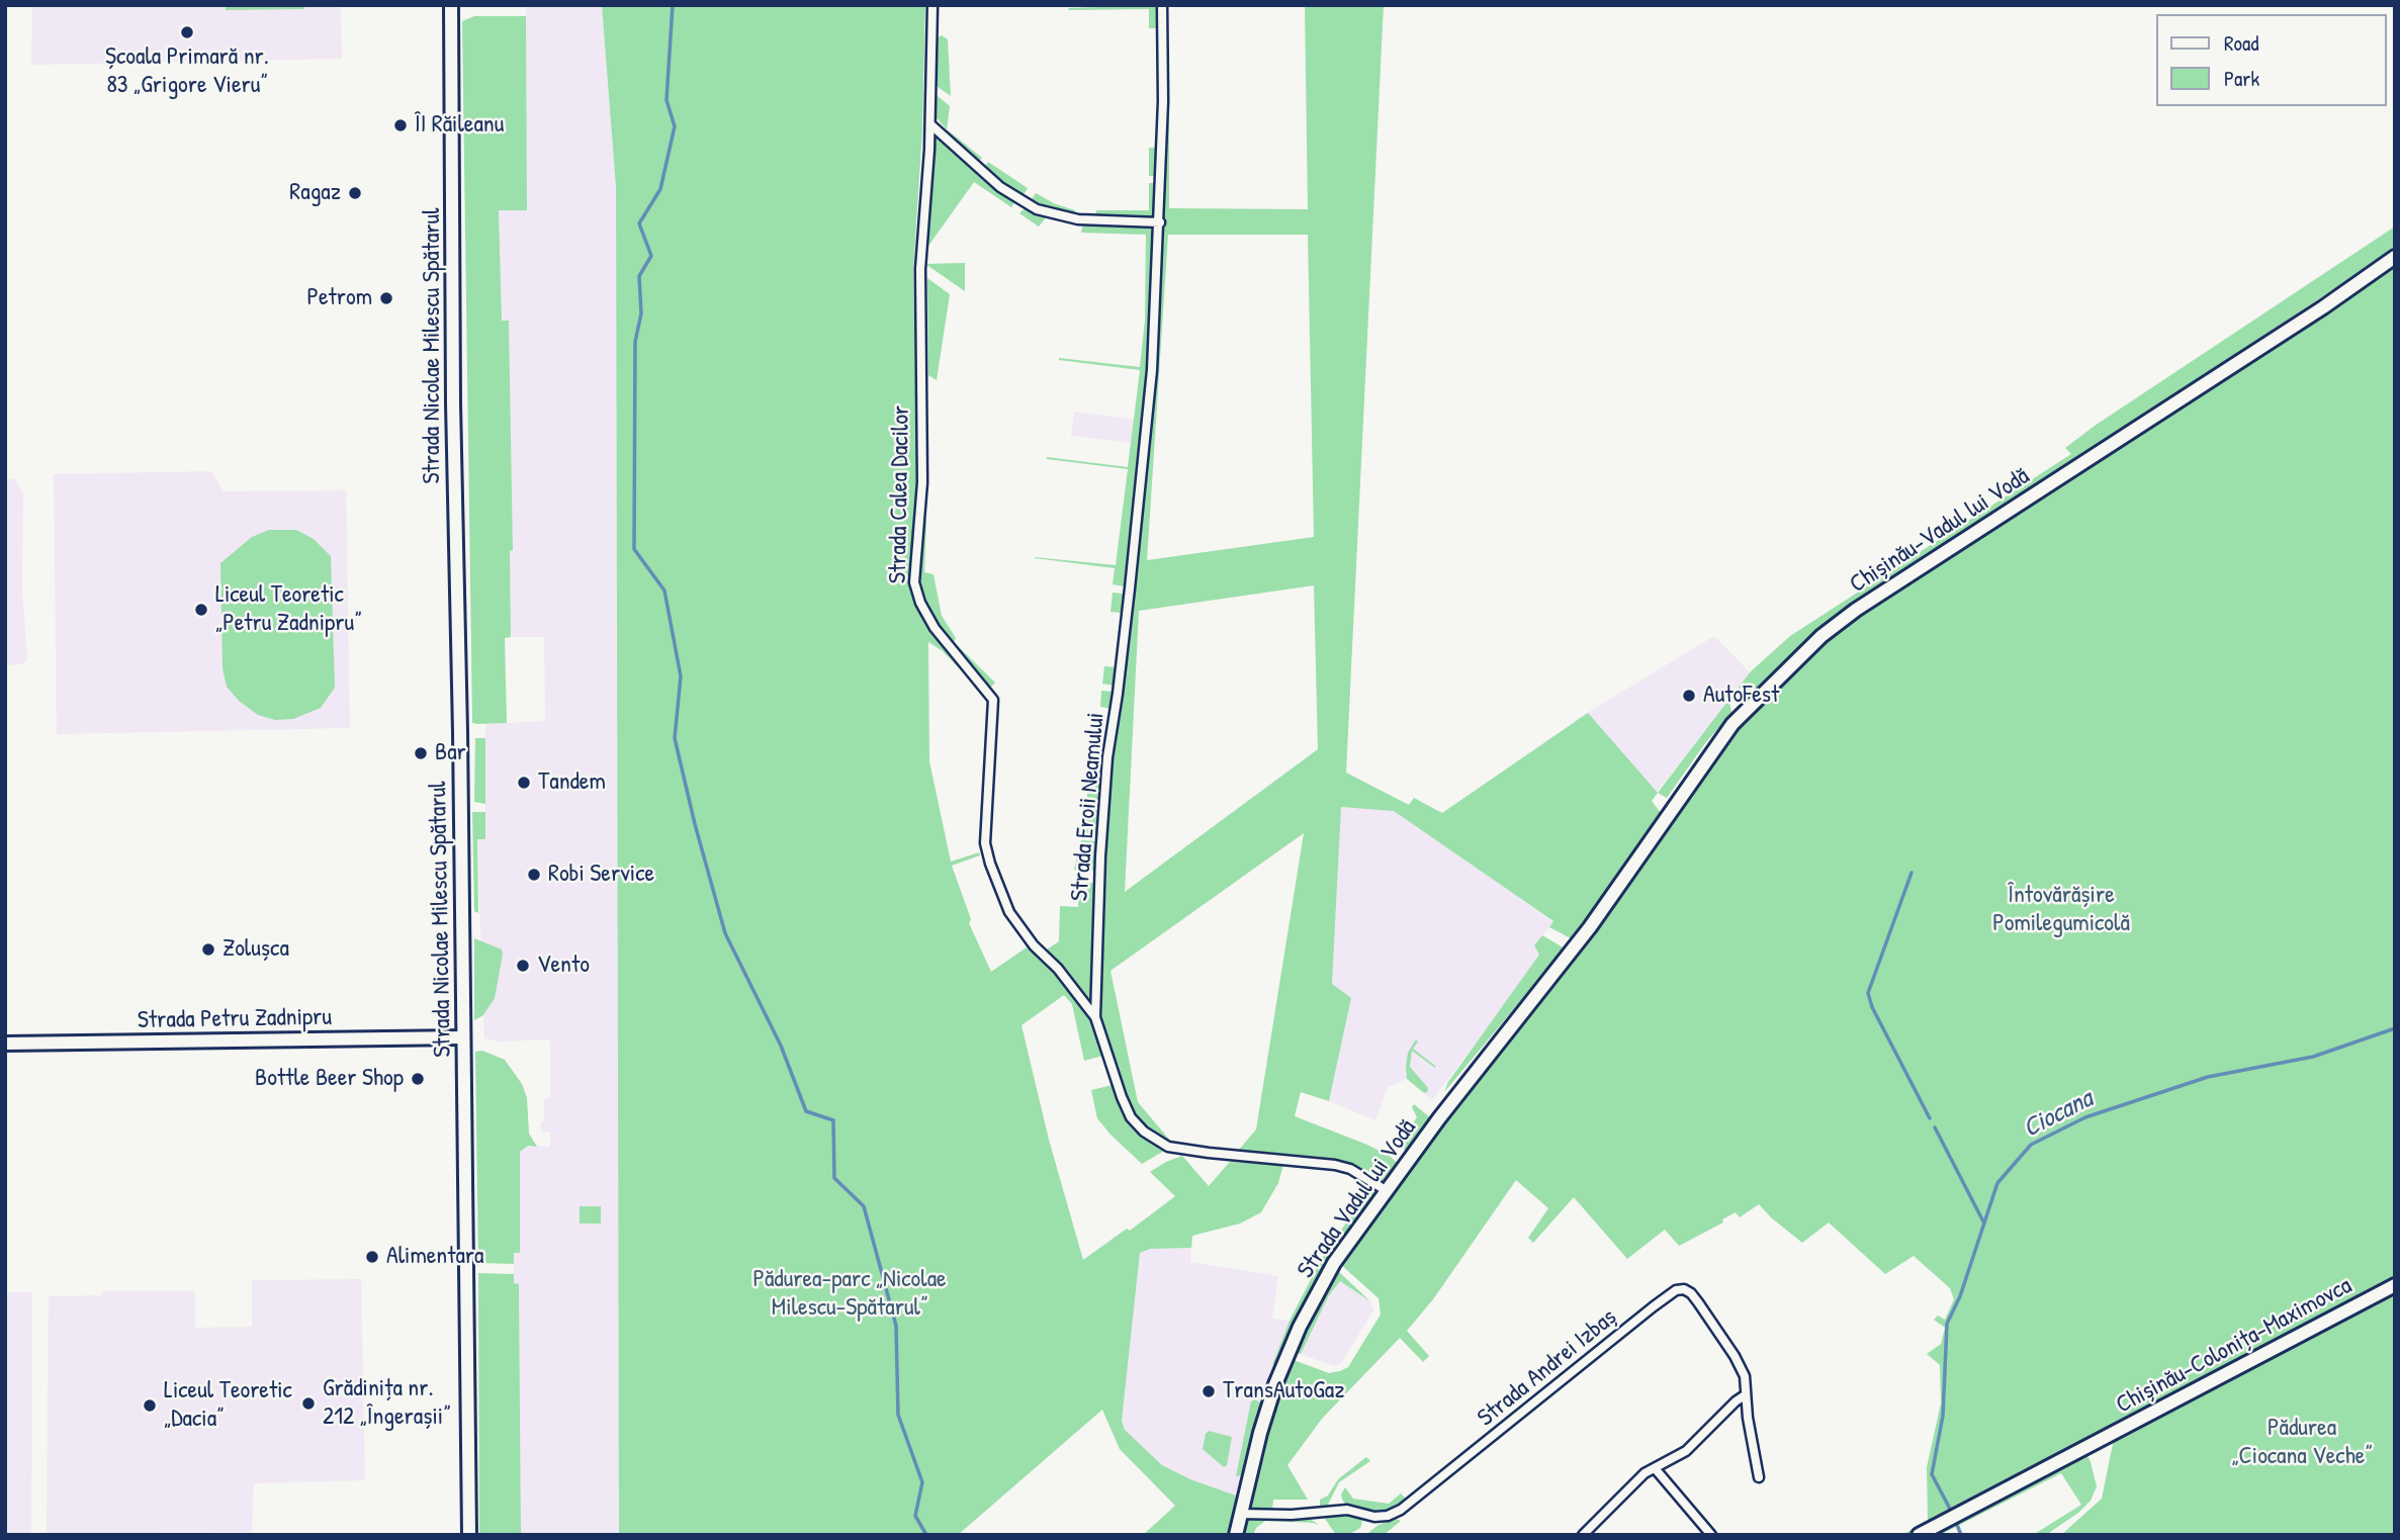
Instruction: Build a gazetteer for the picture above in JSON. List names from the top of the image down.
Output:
{
  "streets": {
    "main road": [
      "Strada Nicolae Milescu Spătarul",
      "Chișinău-Vadul lui Vodă",
      "Strada Petru Zadnipru",
      "Strada Vadul lui Vodă",
      "Chișinău-Colonița-Maximovca"
    ],
    "street": ["Strada Calea Dacilor", "Strada Eroii Neamului", "Strada Andrei Izbaș"]
  },
  "crossings": [
    ["Strada Nicolae Milescu Spătarul", "Strada Petru Zadnipru"],
    ["Strada Calea Dacilor", "Strada Eroii Neamului"],
    ["Chișinău-Vadul lui Vodă", "Strada Vadul lui Vodă"],
    ["Strada Eroii Neamului", "Strada Vadul lui Vodă"],
    ["Strada Vadul lui Vodă", "Strada Andrei Izbaș"]
  ],
  "water": ["Ciocana"],
  "parks": ["Întovărășire Pomilegumicolă", "Pădurea-parc „Nicolae Milescu-Spătarul”", "Pădurea „Ciocana Veche”"],
  "places": [
    "Școala Primară nr. 83 „Grigore Vieru”",
    "ÎI Răileanu",
    "Ragaz",
    "Petrom",
    "Liceul Teoretic „Petru Zadnipru”",
    "AutoFest",
    "Bar",
    "Tandem",
    "Robi Service",
    "Zolușca",
    "Vento",
    "Bottle Beer Shop",
    "Alimentara",
    "TransAutoGaz",
    "Grădinița nr. 212 „Îngerașii”",
    "Liceul Teoretic „Dacia”"
  ],
  "legend": ["Road", "Park"]
}
